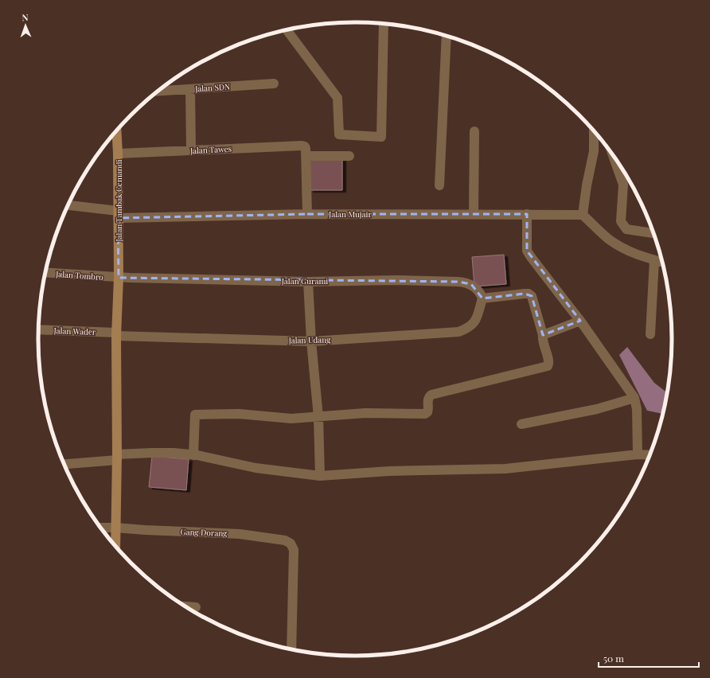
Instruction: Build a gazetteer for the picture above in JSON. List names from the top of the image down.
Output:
{
  "streets": {
    "street": [
      "Jalan SDN",
      "Jalan Tawes",
      "Jalan Tambak Cemandi",
      "Jalan Mujair",
      "Jalan Tombro",
      "Jalan Gurami",
      "Jalan Wader",
      "Jalan Udang",
      "Gang Dorang"
    ]
  },
  "crossings": [
    ["Jalan Tawes", "Jalan Tambak Cemandi"],
    ["Jalan Tambak Cemandi", "Jalan Mujair"],
    ["Jalan Tambak Cemandi", "Jalan Tombro"],
    ["Jalan Tambak Cemandi", "Jalan Gurami"],
    ["Jalan Tambak Cemandi", "Jalan Wader"],
    ["Jalan Tambak Cemandi", "Jalan Udang"],
    ["Jalan Tambak Cemandi", "Gang Dorang"],
    ["Jalan Tombro", "Jalan Gurami"],
    ["Jalan Gurami", "Jalan Udang"],
    ["Jalan Wader", "Jalan Udang"]
  ],
  "scale_bar": "50 m",
  "north": "top"
}
